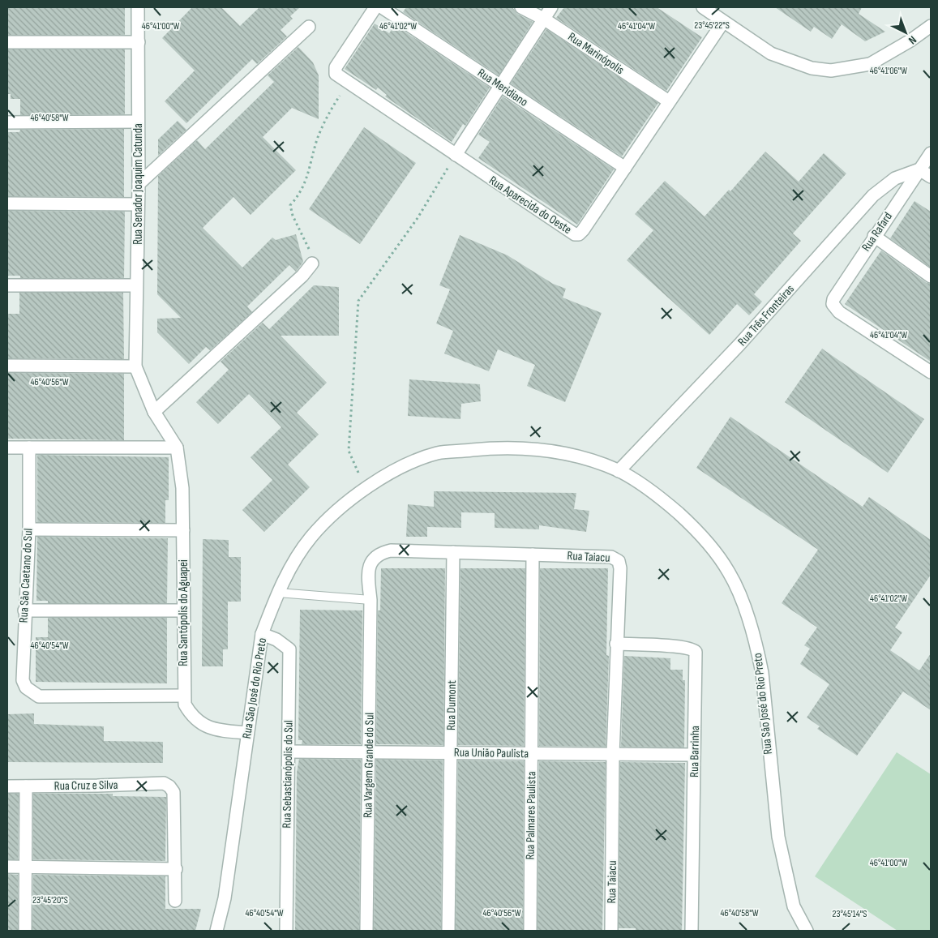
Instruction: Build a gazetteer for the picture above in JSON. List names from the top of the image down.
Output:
{
  "streets": {
    "street": [
      "Rua Marinópolis",
      "Rua Meridiano",
      "Rua Senador Joaquim Catunda",
      "Rua Aparecida do Oeste",
      "Rua Rafard",
      "Rua Três Fronteiras",
      "Rua Taiacu",
      "Rua São Caetano do Sul",
      "Rua Santópolis do Aguapei",
      "Rua São José do Rio Preto",
      "Rua Dumont",
      "Rua Barrinha",
      "Rua União Paulista",
      "Rua Vargem Grande do Sul",
      "Rua Sebastianópolis do Sul",
      "Rua Cruz e Silva",
      "Rua Palmares Paulista"
    ]
  },
  "crossings": [
    ["Rua Marinópolis", "Rua Aparecida do Oeste"],
    ["Rua Meridiano", "Rua Aparecida do Oeste"],
    ["Rua Senador Joaquim Catunda", "Rua Santópolis do Aguapei"],
    ["Rua Rafard", "Rua Três Fronteiras"],
    ["Rua Três Fronteiras", "Rua São José do Rio Preto"],
    ["Rua Taiacu", "Rua Dumont"],
    ["Rua Taiacu", "Rua Barrinha"],
    ["Rua Taiacu", "Rua União Paulista"],
    ["Rua Taiacu", "Rua Vargem Grande do Sul"],
    ["Rua Taiacu", "Rua Palmares Paulista"],
    ["Rua São Caetano do Sul", "Rua Santópolis do Aguapei"],
    ["Rua Santópolis do Aguapei", "Rua São José do Rio Preto"],
    ["Rua São José do Rio Preto", "Rua Sebastianópolis do Sul"],
    ["Rua Dumont", "Rua União Paulista"],
    ["Rua Barrinha", "Rua União Paulista"],
    ["Rua União Paulista", "Rua Vargem Grande do Sul"],
    ["Rua União Paulista", "Rua Sebastianópolis do Sul"],
    ["Rua União Paulista", "Rua Palmares Paulista"]
  ],
  "north": "bottom right",
  "coordinates": [
    "23°45'22\"S",
    "46°41'00\"W",
    "46°41'02\"W",
    "46°41'04\"W",
    "46°41'06\"W",
    "46°40'58\"W",
    "46°40'56\"W",
    "46°40'54\"W",
    "23°45'20\"S",
    "23°45'14\"S"
  ]
}
